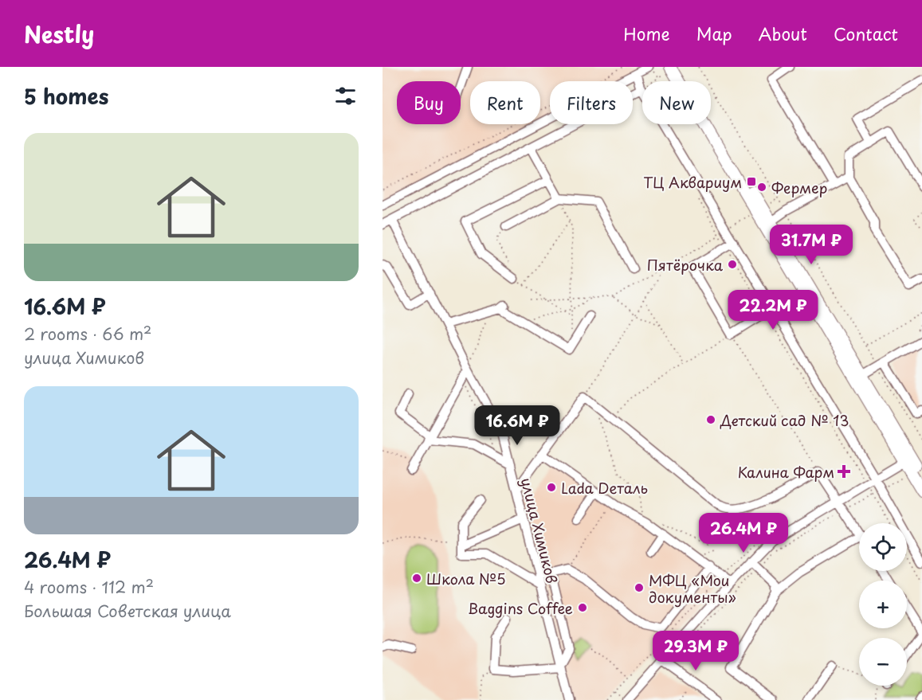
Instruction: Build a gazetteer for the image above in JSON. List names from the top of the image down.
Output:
{
  "streets": {
    "street": ["улица Химиков"]
  },
  "places": {
    "transit": ["ТЦ Аквариум"],
    "other": [
      "Фермер",
      "Пятёрочка",
      "Детский сад № 13",
      "Lada Dеталь",
      "Школа №5",
      "МФЦ «Мои документы»",
      "Baggins Coffee"
    ],
    "health": ["Калина Фарм"]
  },
  "page": {
    "header": "Nestly",
    "nav": [
      "Home",
      "Map",
      "About",
      "Contact"
    ],
    "heading": "5 homes",
    "chip": [
      "Buy",
      "Rent",
      "Filters",
      "New"
    ],
    "list": [
      {
        "name": "16.6M ₽",
        "note": "2 rooms · 66 m² · улица Химиков"
      },
      {
        "name": "26.4M ₽",
        "note": "4 rooms · 112 m² · Большая Советская улица"
      }
    ],
    "price": [
      "31.7M ₽",
      "22.2M ₽",
      "16.6M ₽",
      "26.4M ₽",
      "29.3M ₽"
    ],
    "map_buttons": ["+", "−"]
  }
}
